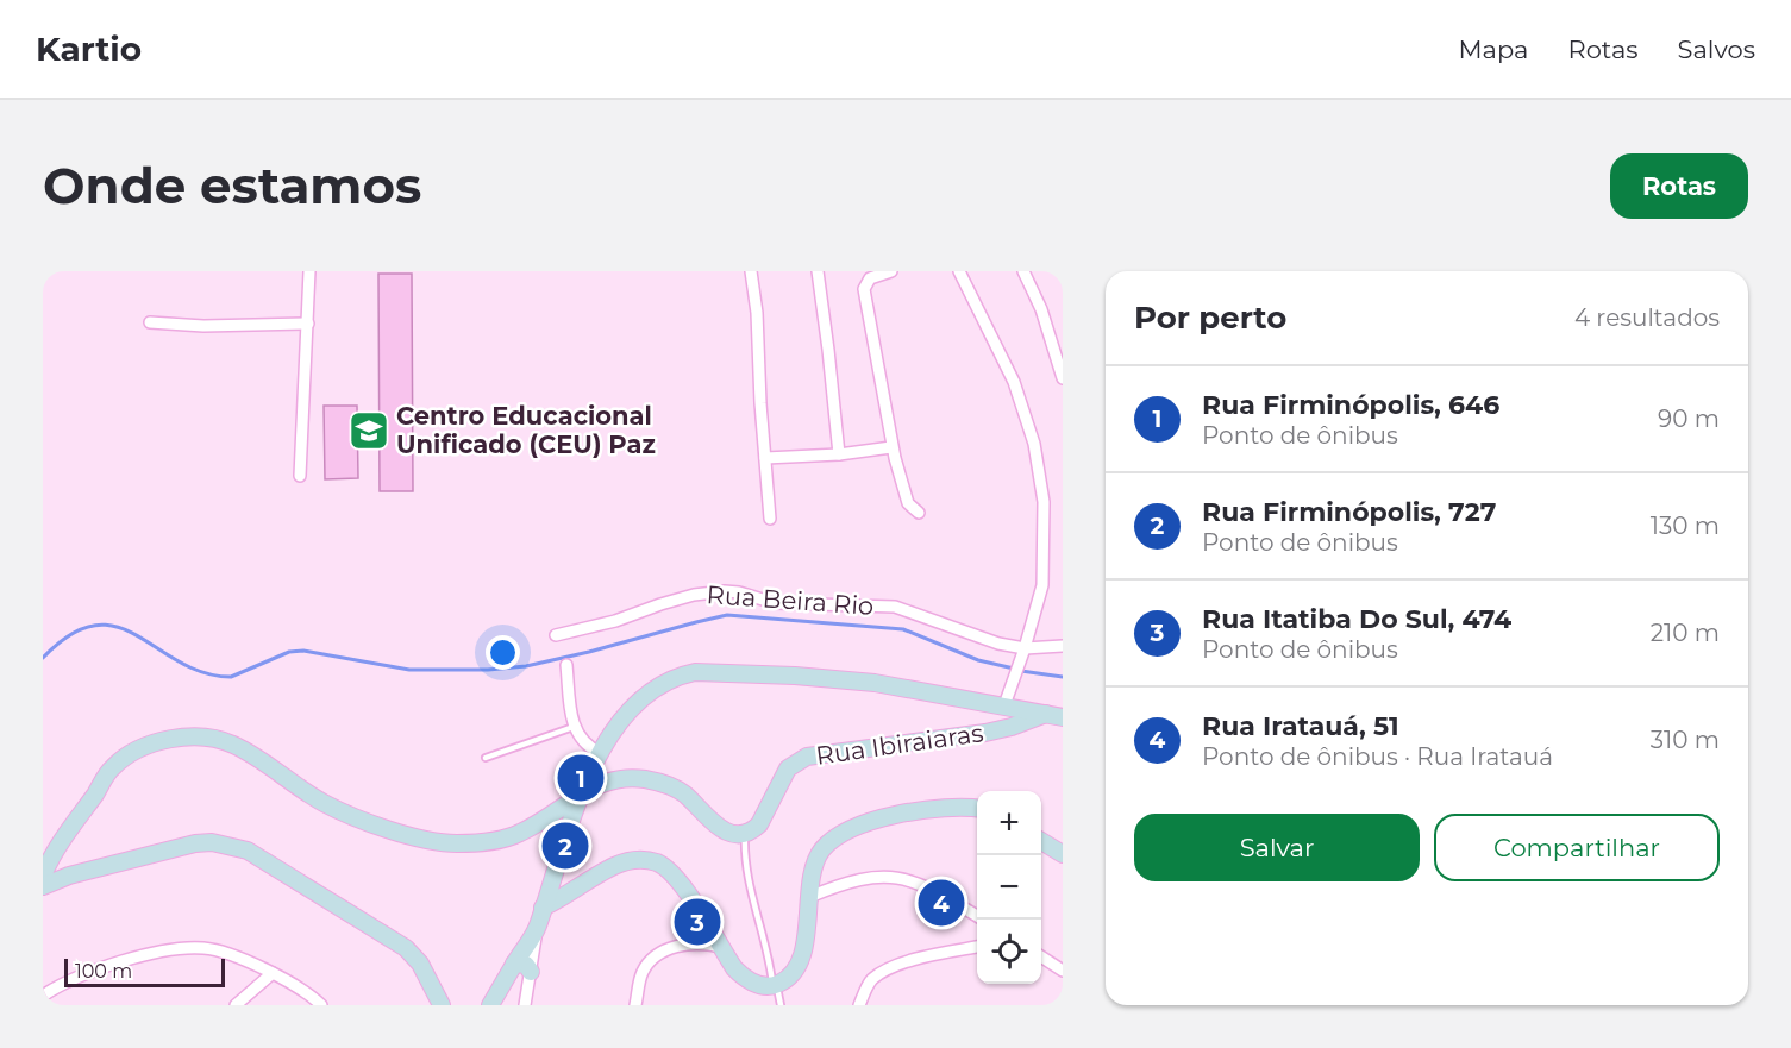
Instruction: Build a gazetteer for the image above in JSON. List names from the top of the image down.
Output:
{
  "streets": {
    "main road": ["Rua Ibiraiaras"],
    "street": ["Rua Beira Rio"]
  },
  "places": {
    "school or university": ["Centro Educacional Unificado (CEU) Paz"]
  },
  "scale_bar": "100 m",
  "page": {
    "header": "Kartio",
    "nav": ["Mapa", "Rotas", "Salvos"],
    "buttons": [
      "Rotas",
      ["Salvar", "Compartilhar"]
    ],
    "title": "Onde estamos",
    "heading": ["Por perto", "4 resultados"],
    "list": [
      {
        "mark": "1",
        "name": "Rua Firminópolis, 646",
        "note": "Ponto de ônibus",
        "value": "90 m"
      },
      {
        "mark": "2",
        "name": "Rua Firminópolis, 727",
        "note": "Ponto de ônibus",
        "value": "130 m"
      },
      {
        "mark": "3",
        "name": "Rua Itatiba Do Sul, 474",
        "note": "Ponto de ônibus",
        "value": "210 m"
      },
      {
        "mark": "4",
        "name": "Rua Iratauá, 51",
        "note": "Ponto de ônibus · Rua Iratauá",
        "value": "310 m"
      }
    ],
    "pins": [
      "1",
      "2",
      "4",
      "3"
    ],
    "map_buttons": ["+", "−"],
    "scale": "100 m"
  }
}
